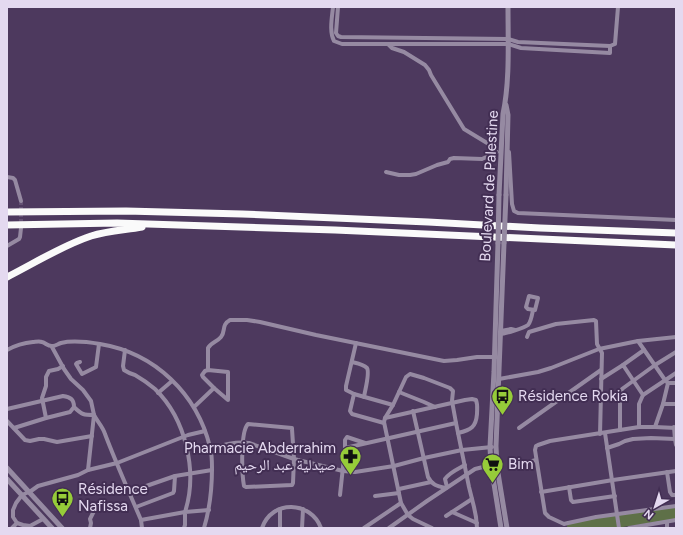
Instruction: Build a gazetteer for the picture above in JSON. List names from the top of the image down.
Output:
{
  "streets": {
    "street": ["Boulevard de Palestine"]
  },
  "places": {
    "bus stop": ["Résidence Rokia", "Résidence Nafissa"],
    "pharmacy": ["Pharmacie Abderrahim صيدلية عبد الرحيم"],
    "supermarket": ["Bim"]
  },
  "north": "bottom left"
}
